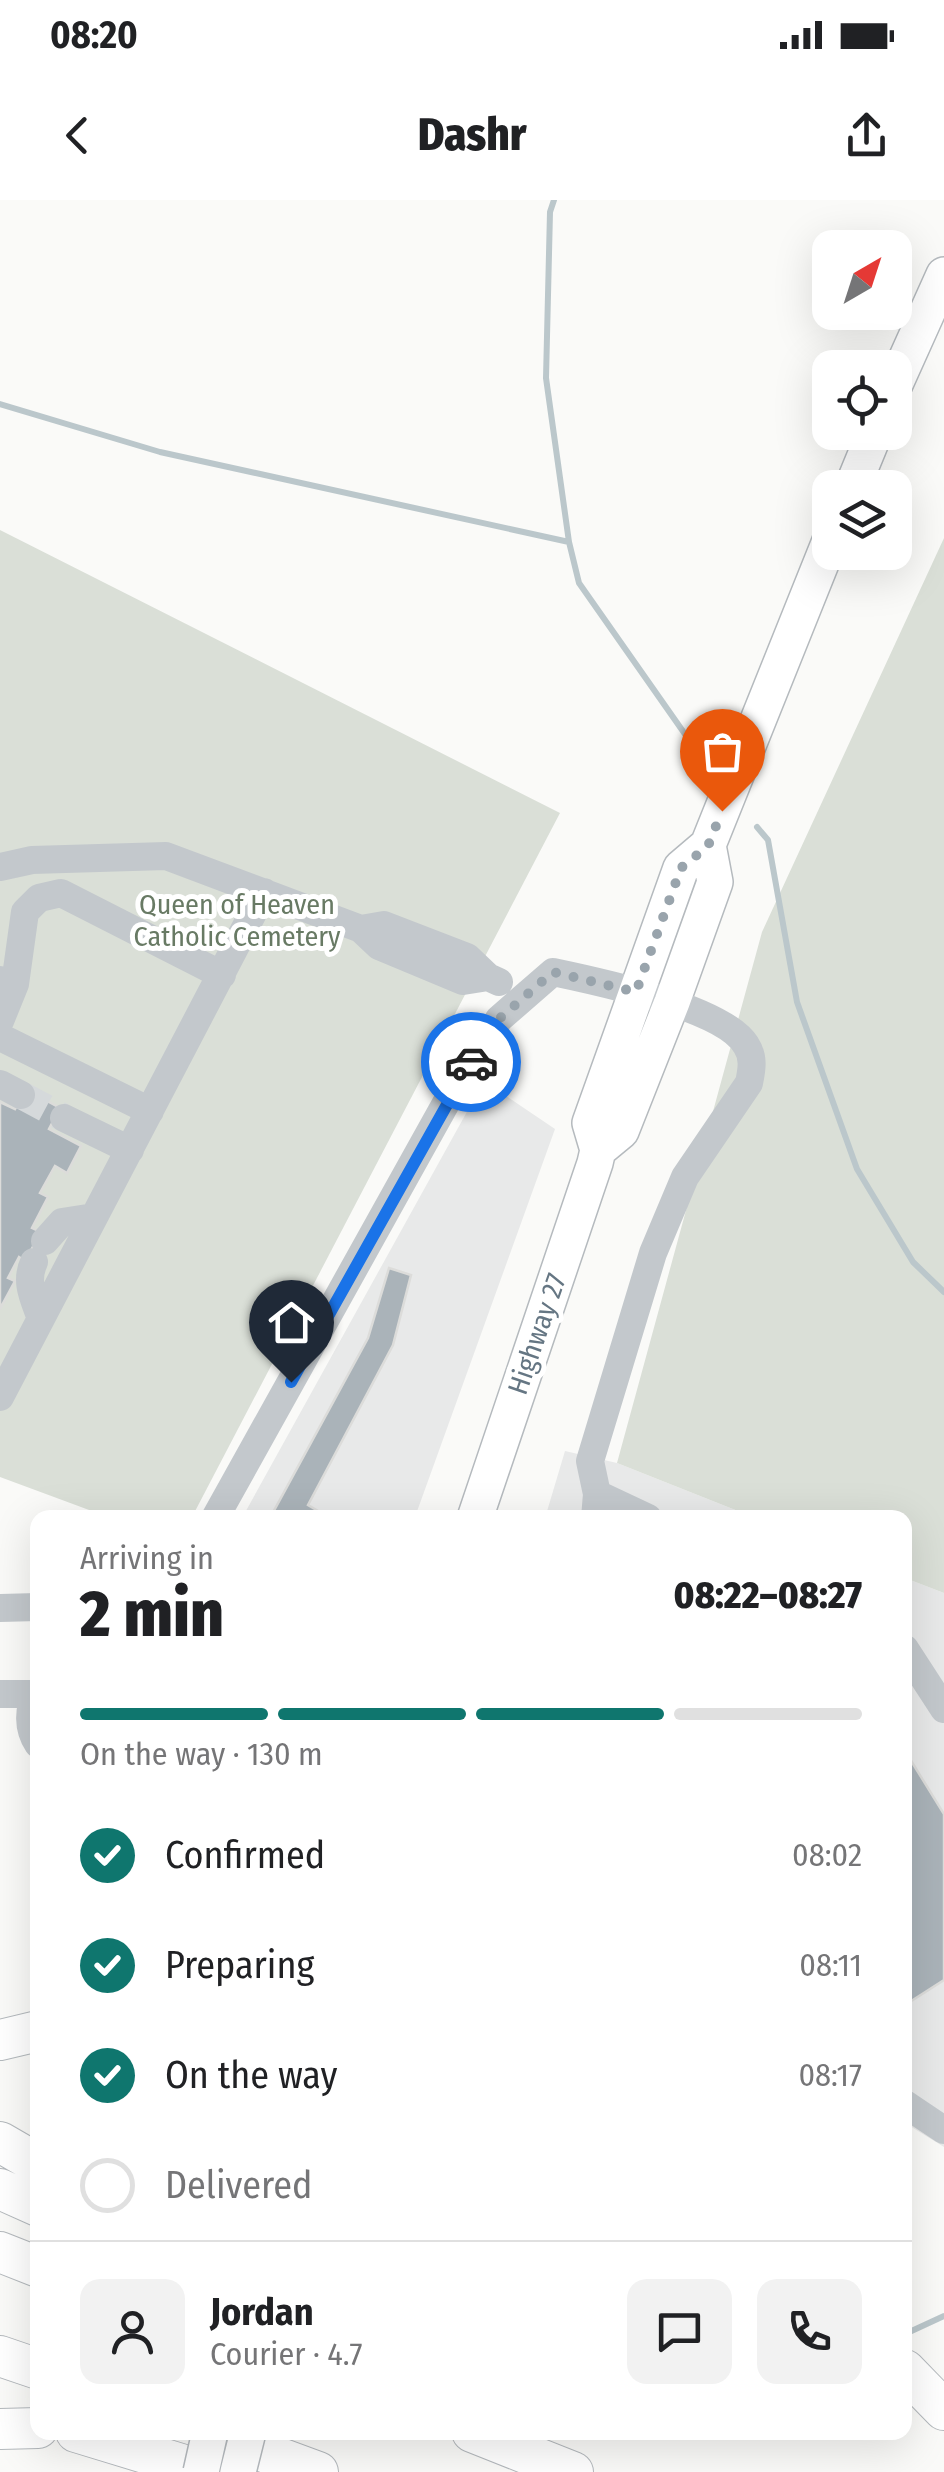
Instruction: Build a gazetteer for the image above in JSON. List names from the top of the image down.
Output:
{
  "streets": {
    "main road": ["Highway 27"]
  },
  "parks": ["Queen of Heaven Catholic Cemetery"],
  "north": "top right",
  "page": {
    "status": "08:20",
    "header": "Dashr",
    "heading": ["2 min", "Arriving in", "08:22–08:27"],
    "panel": ["Jordan", "Courier · 4.7"],
    "bar": "On the way · 130 m",
    "list": [
      ["Confirmed", "08:02"],
      ["Preparing", "08:11"],
      ["On the way", "08:17"],
      "Delivered"
    ]
  }
}
